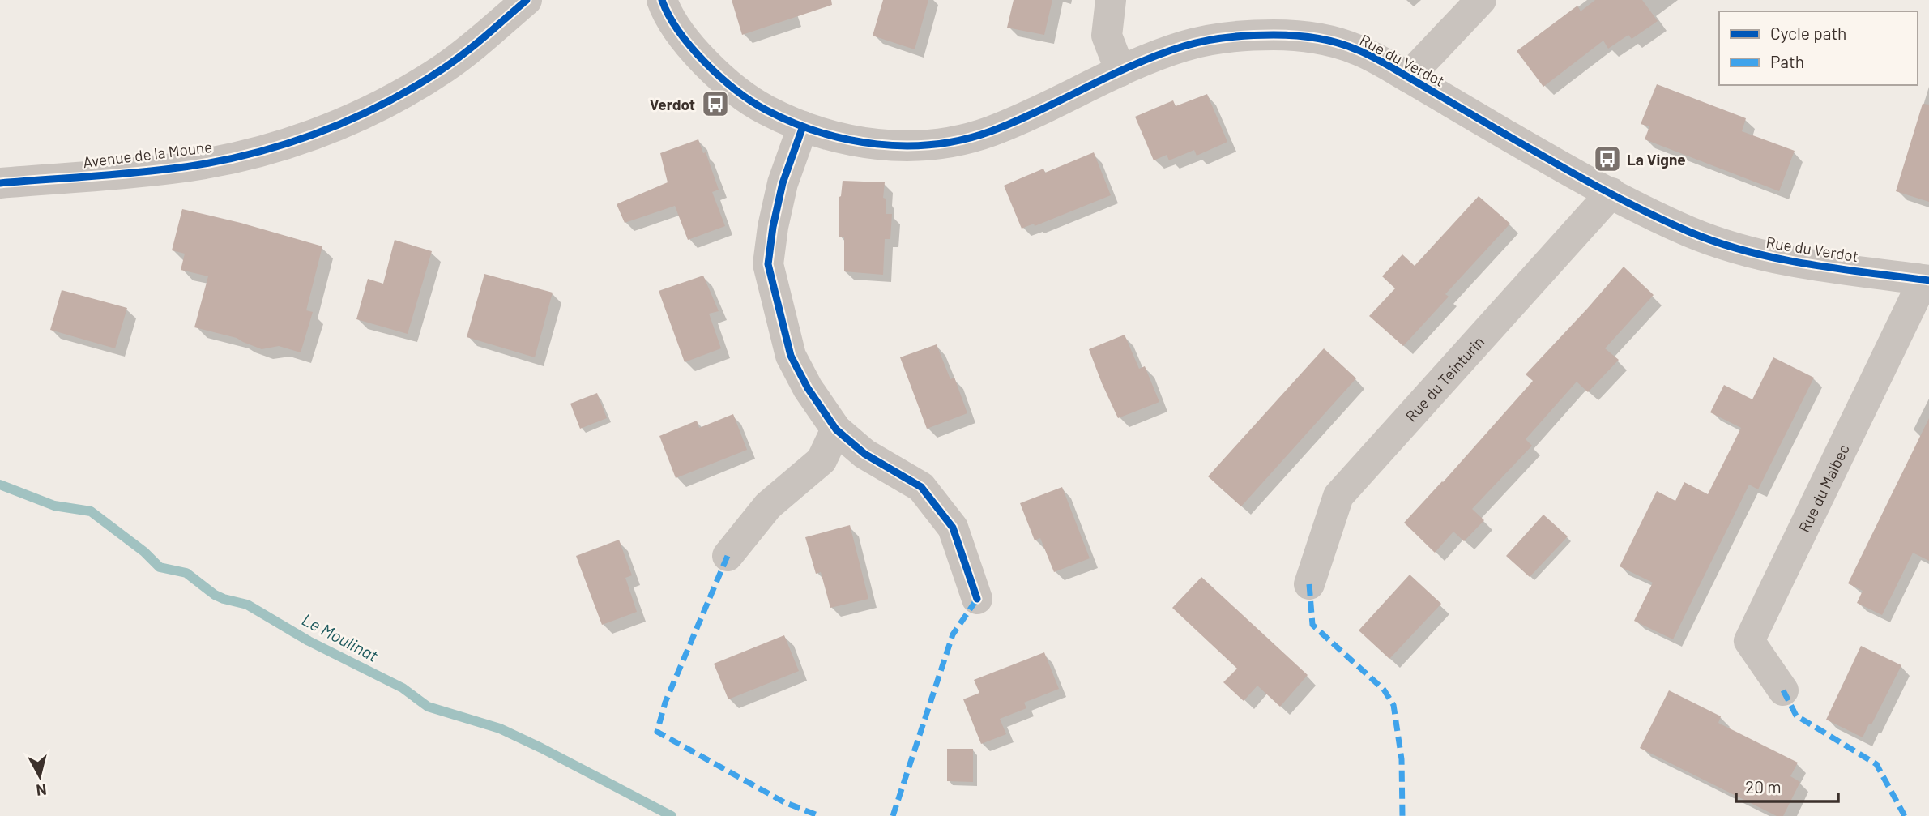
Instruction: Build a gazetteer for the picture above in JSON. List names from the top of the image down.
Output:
{
  "streets": {
    "street": [
      "Rue du Verdot",
      "Avenue de la Moune",
      "Rue du Teinturin",
      "Rue du Malbec"
    ]
  },
  "crossings": [
    ["Rue du Verdot", "Rue du Teinturin"],
    ["Rue du Verdot", "Rue du Malbec"]
  ],
  "water": ["Le Moulinat"],
  "places": {
    "bus stop": ["Verdot", "La Vigne"]
  },
  "legend": ["Cycle path", "Path"],
  "scale_bar": "20 m",
  "north": "bottom"
}
